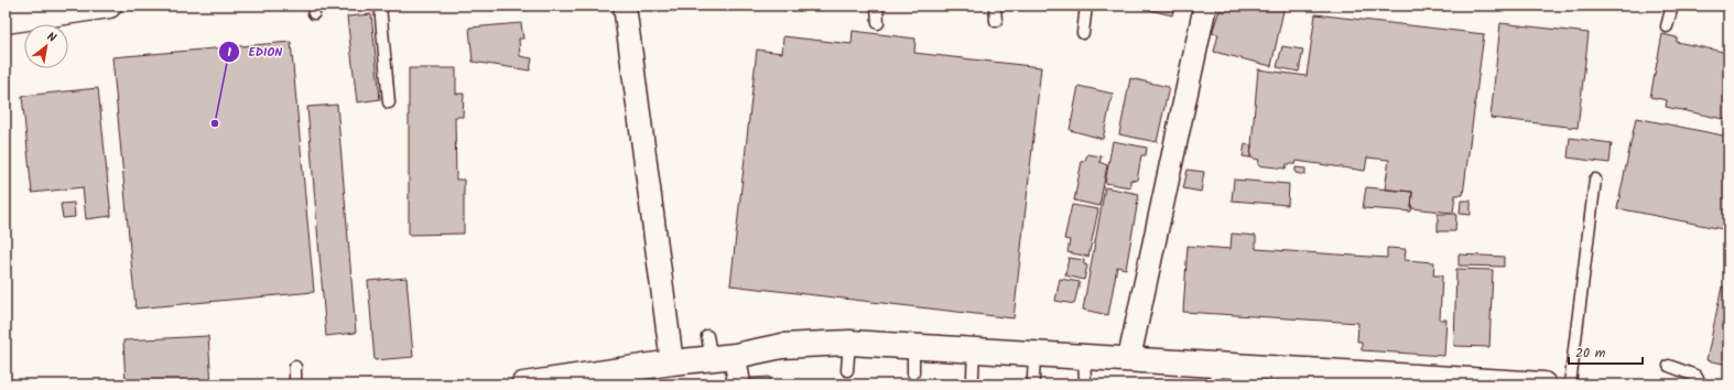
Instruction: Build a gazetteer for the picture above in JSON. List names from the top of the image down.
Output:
{
  "places": ["EDION"],
  "scale_bar": "20 m",
  "north": "top right"
}
